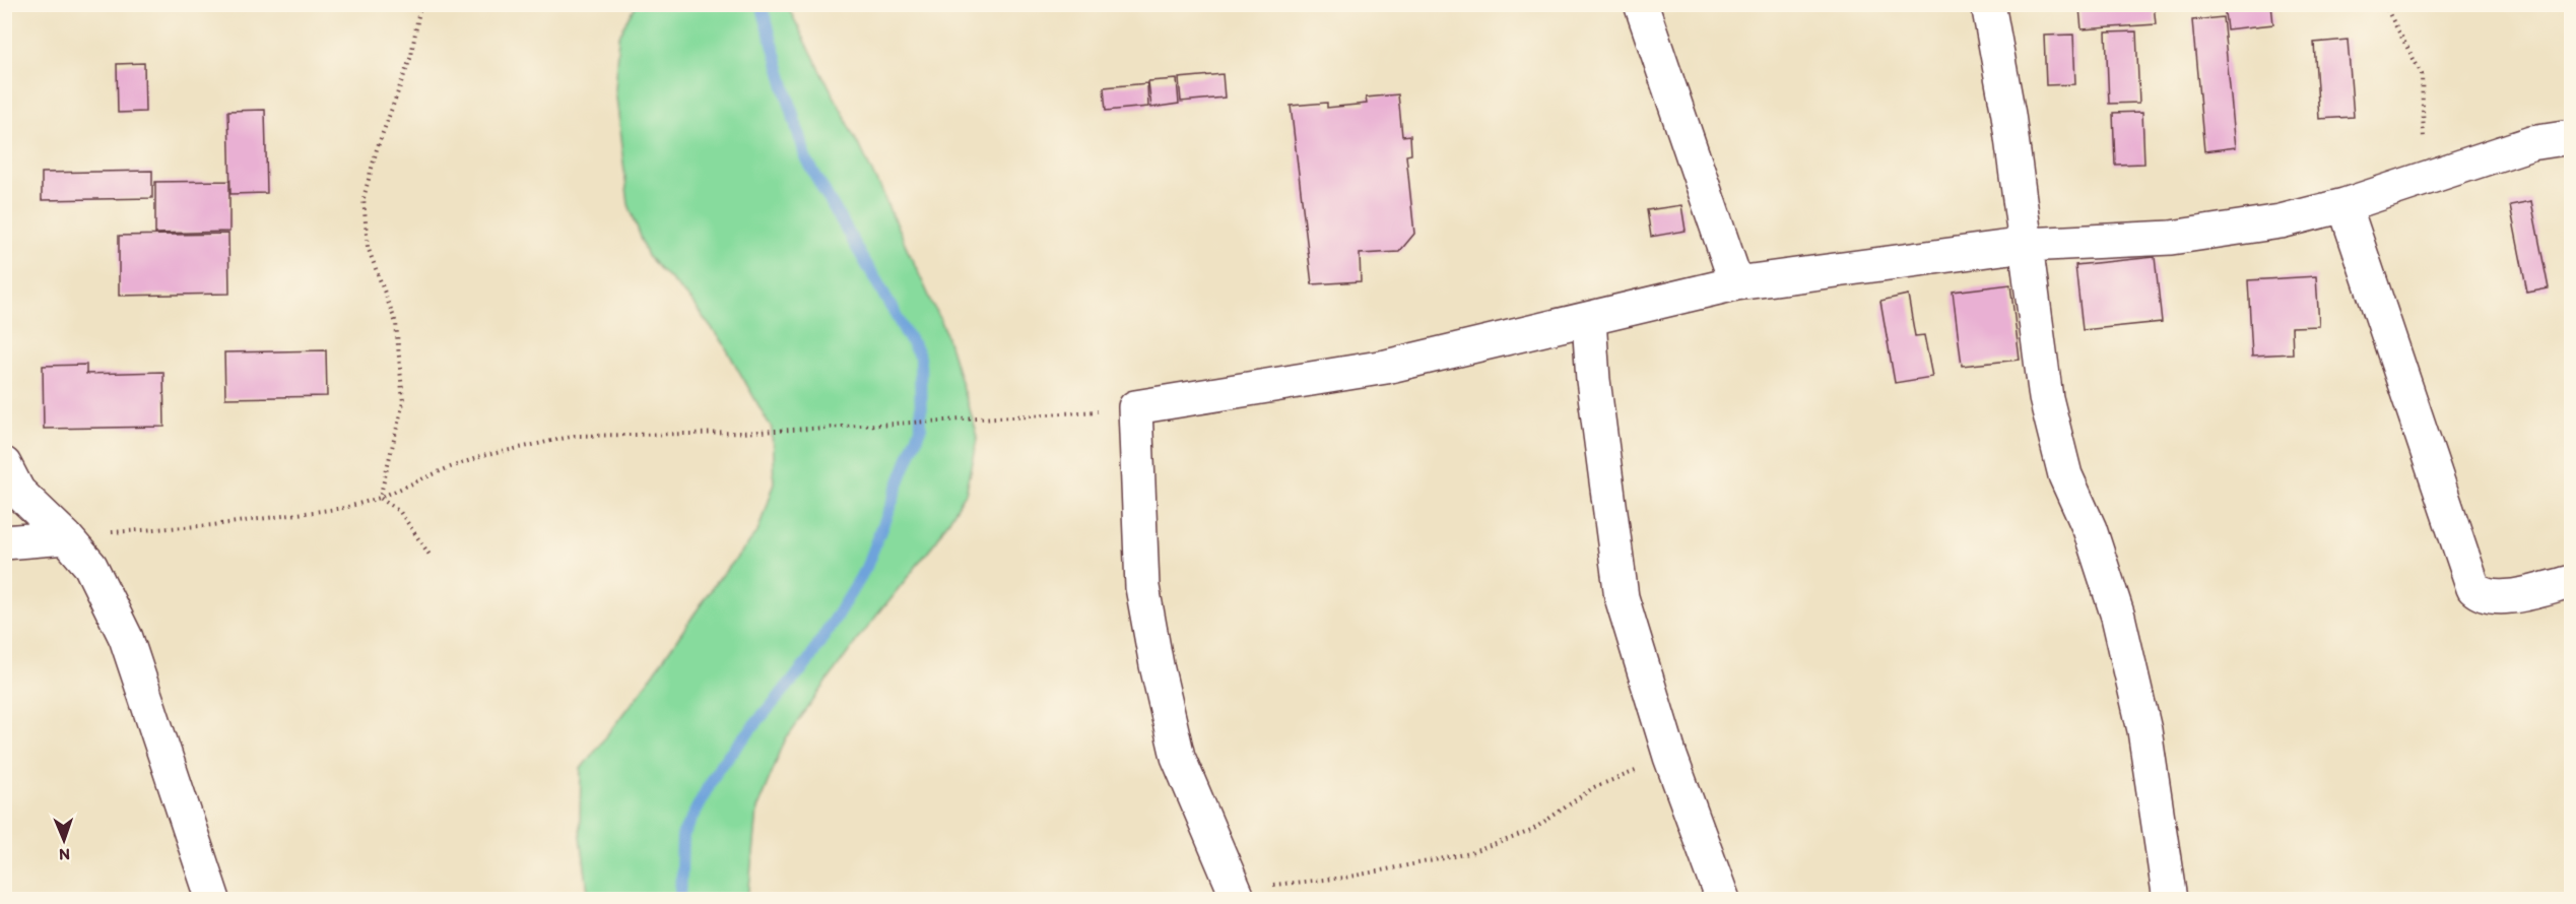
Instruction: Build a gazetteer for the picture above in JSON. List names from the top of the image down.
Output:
{
  "north": "bottom"
}
